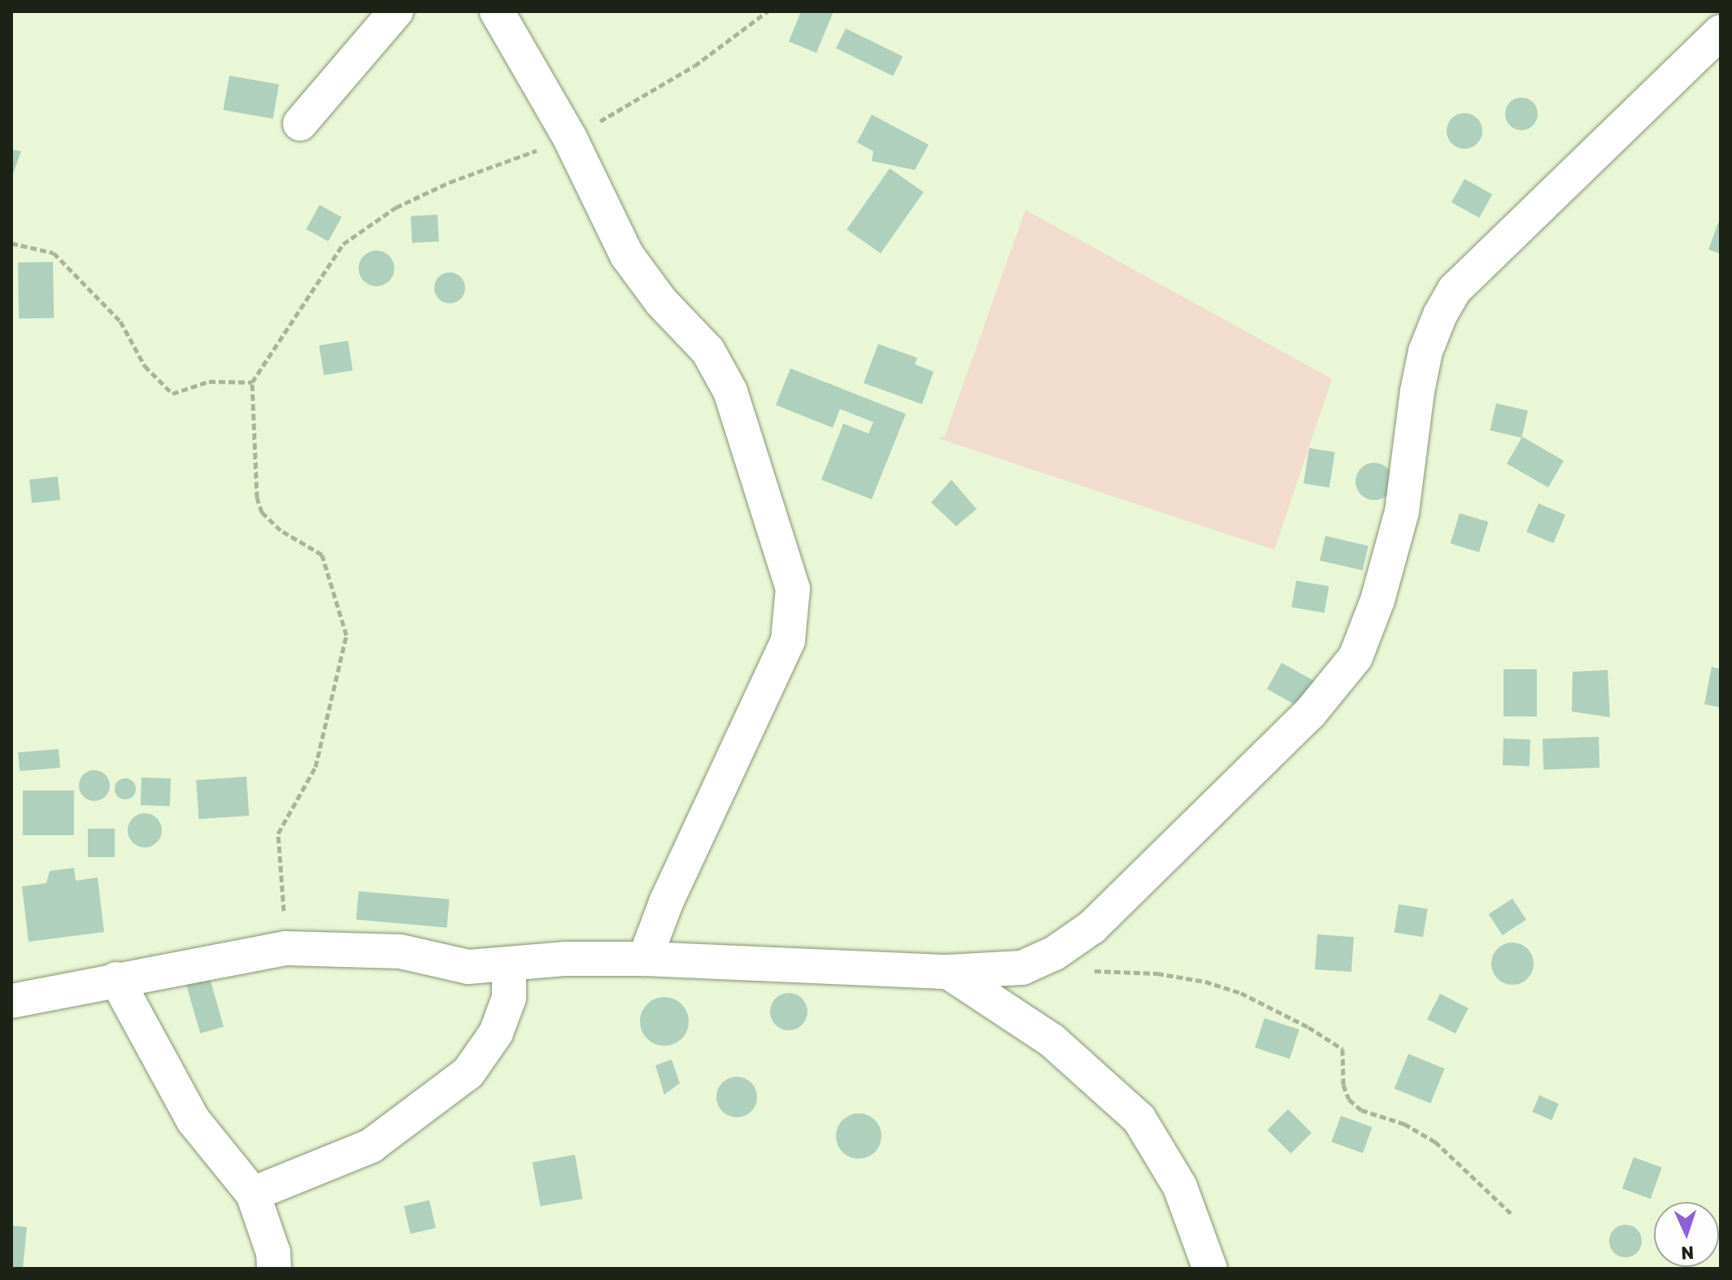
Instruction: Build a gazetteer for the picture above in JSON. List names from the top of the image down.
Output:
{
  "north": "bottom"
}
